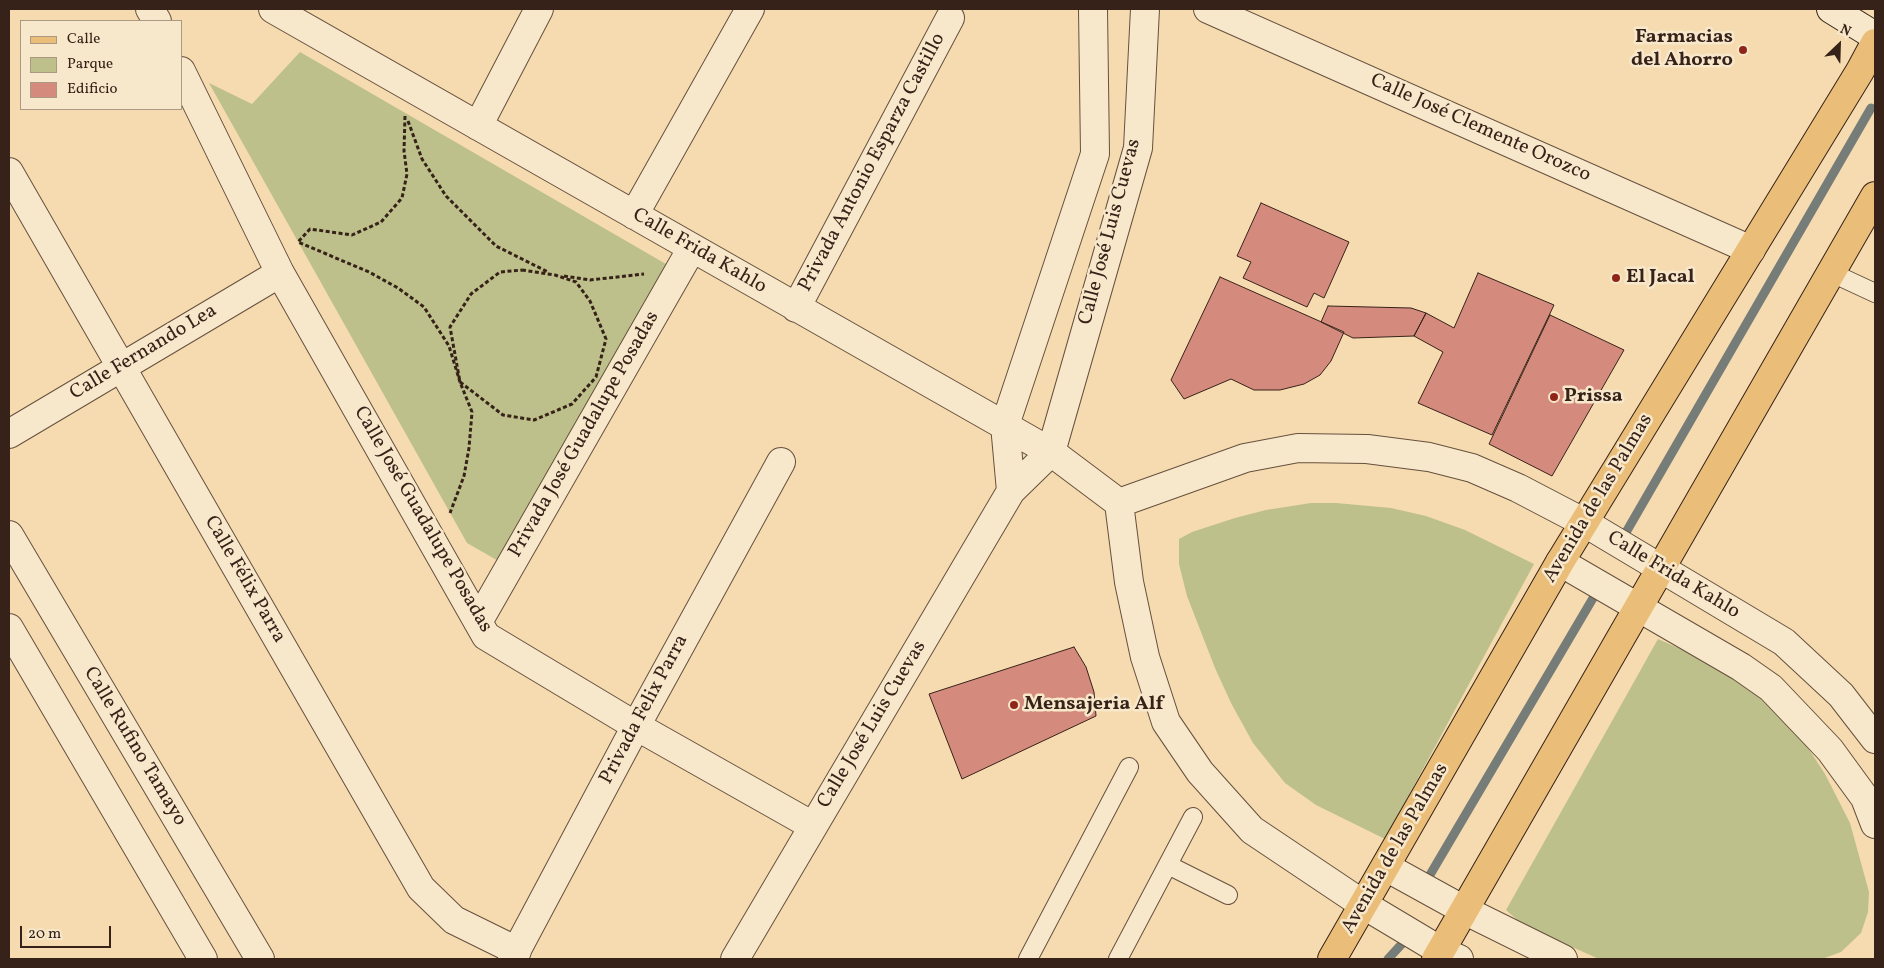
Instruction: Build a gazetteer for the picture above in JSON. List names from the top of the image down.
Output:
{
  "streets": {
    "main road": ["Avenida de las Palmas"],
    "street": [
      "Calle José Clemente Orozco",
      "Privada Antonio Esparza Castillo",
      "Calle José Luis Cuevas",
      "Calle Frida Kahlo",
      "Calle Fernando Lea",
      "Privada José Guadalupe Posadas",
      "Calle José Guadalupe Posadas",
      "Calle Félix Parra",
      "Privada Felix Parra",
      "Calle Rufino Tamayo"
    ]
  },
  "crossings": [
    ["Calle José Clemente Orozco", "Avenida de las Palmas"],
    ["Privada Antonio Esparza Castillo", "Calle Frida Kahlo"],
    ["Calle José Luis Cuevas", "Calle Frida Kahlo"],
    ["Calle José Luis Cuevas", "Calle José Guadalupe Posadas"],
    ["Calle Frida Kahlo", "Privada José Guadalupe Posadas"],
    ["Calle Frida Kahlo", "Avenida de las Palmas"],
    ["Calle Fernando Lea", "Calle José Guadalupe Posadas"],
    ["Calle Fernando Lea", "Calle Félix Parra"],
    ["Privada José Guadalupe Posadas", "Calle José Guadalupe Posadas"],
    ["Calle José Guadalupe Posadas", "Privada Felix Parra"],
    ["Calle Félix Parra", "Privada Felix Parra"]
  ],
  "places": [
    "Farmacias del Ahorro",
    "El Jacal",
    "Prissa",
    "Mensajeria Alf"
  ],
  "legend": ["Calle", "Parque", "Edificio"],
  "scale_bar": "20 m",
  "north": "top right"
}
